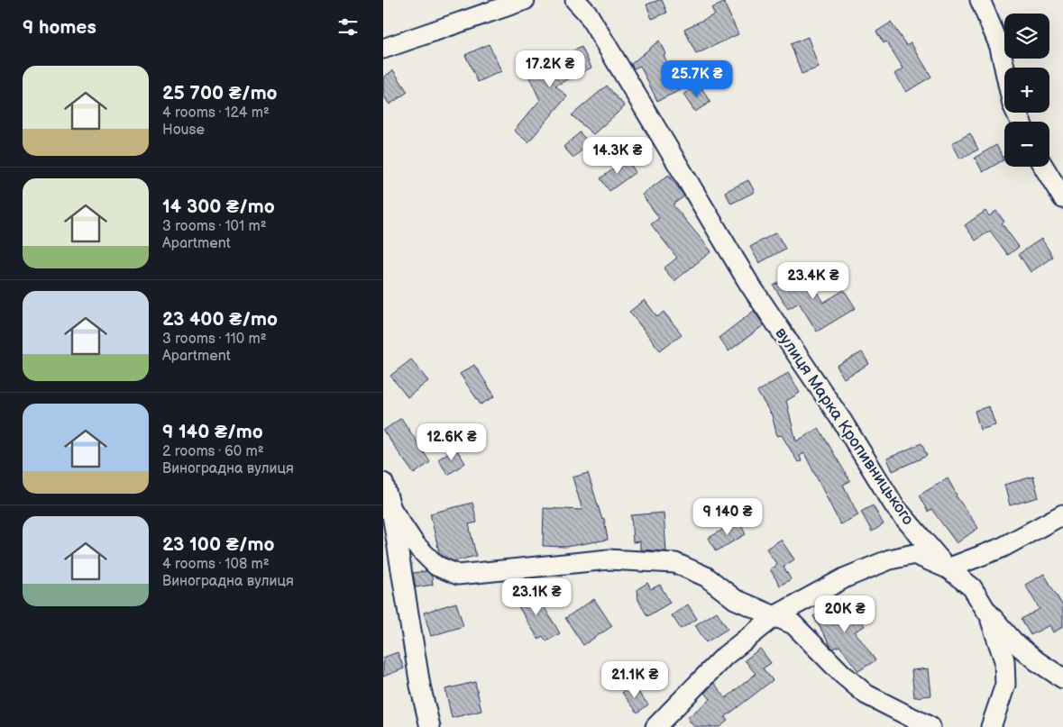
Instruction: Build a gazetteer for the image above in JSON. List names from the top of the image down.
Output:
{
  "streets": {
    "street": ["вулиця Марка Кропивницького"]
  },
  "page": {
    "heading": "9 homes",
    "map_buttons": ["+", "−"],
    "price": [
      "17.2K ₴",
      "25.7K ₴",
      "14.3K ₴",
      "23.4K ₴",
      "12.6K ₴",
      "9 140 ₴",
      "23.1K ₴",
      "20K ₴",
      "21.1K ₴"
    ],
    "list": [
      {
        "name": "25 700 ₴/mo",
        "note": "4 rooms · 124 m² · House"
      },
      {
        "name": "14 300 ₴/mo",
        "note": "3 rooms · 101 m² · Apartment"
      },
      {
        "name": "23 400 ₴/mo",
        "note": "3 rooms · 110 m² · Apartment"
      },
      {
        "name": "9 140 ₴/mo",
        "note": "2 rooms · 60 m² · Виноградна вулиця"
      },
      {
        "name": "23 100 ₴/mo",
        "note": "4 rooms · 108 m² · Виноградна вулиця"
      }
    ]
  }
}
